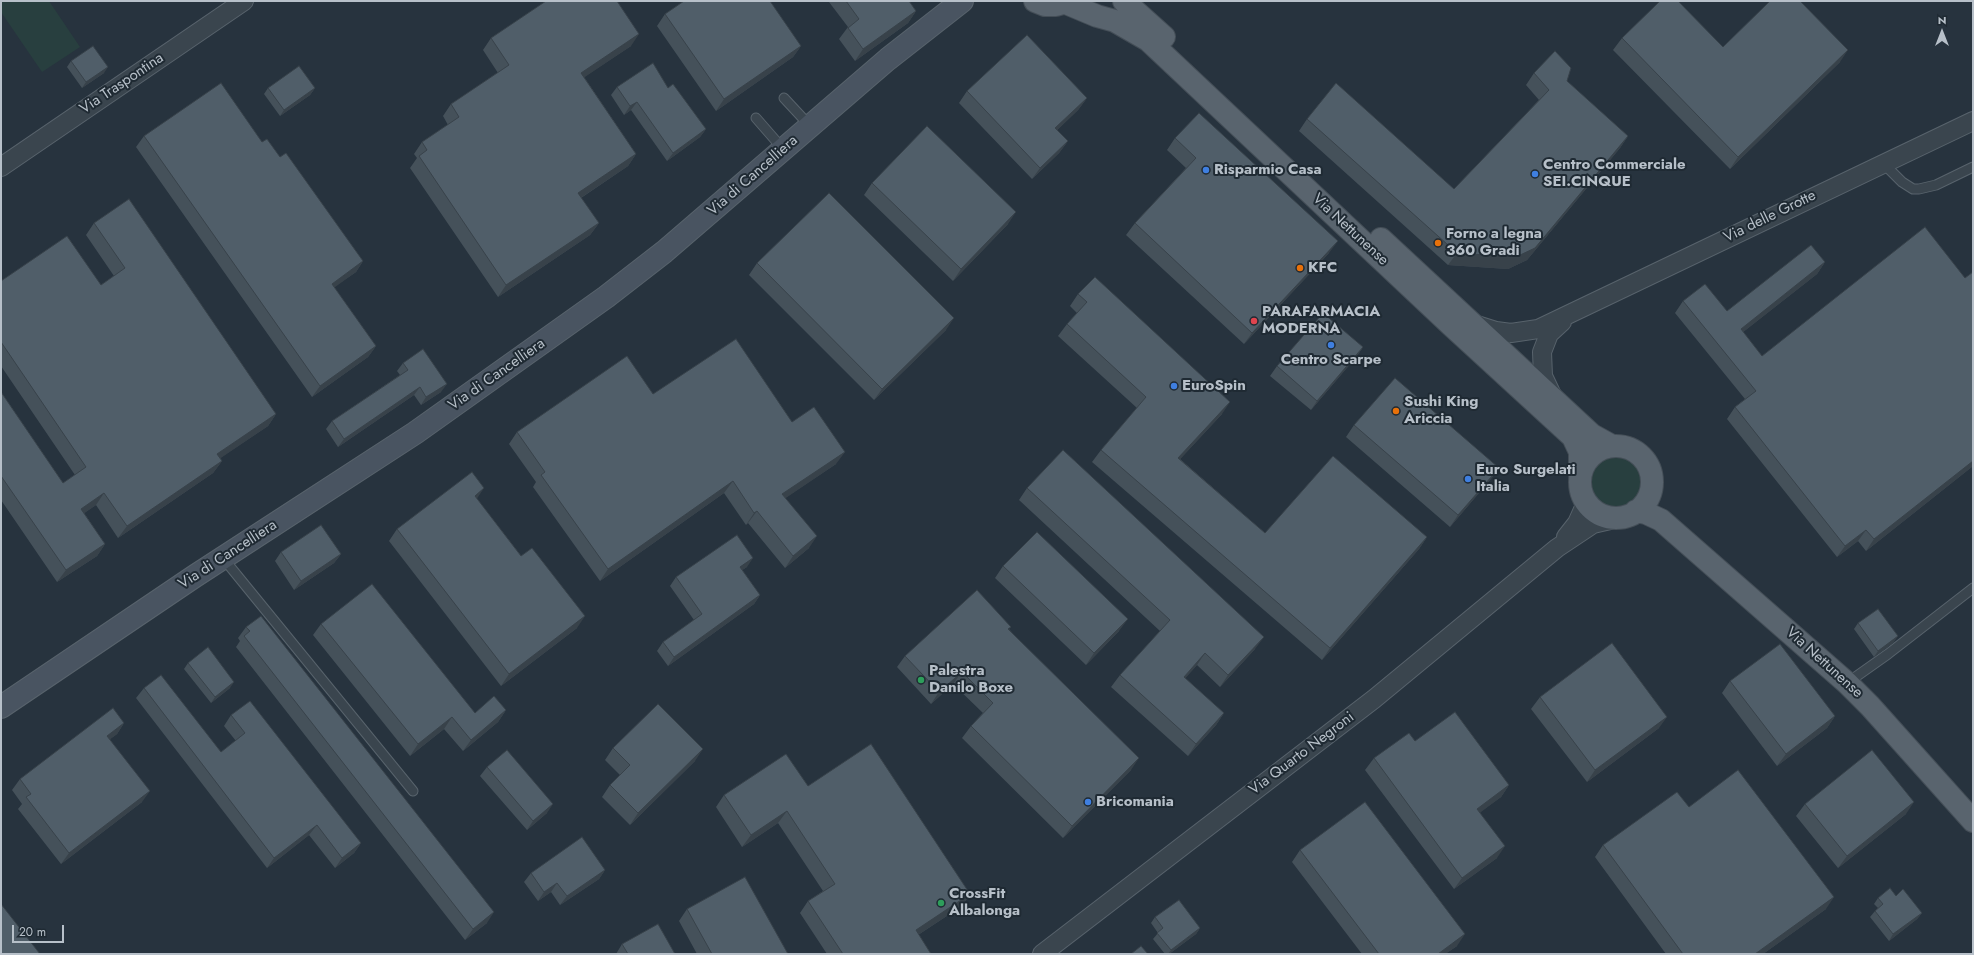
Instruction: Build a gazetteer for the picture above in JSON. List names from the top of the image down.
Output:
{
  "streets": {
    "main road": ["Via Nettunense"],
    "street": [
      "Via Traspontina",
      "Via di Cancelliera",
      "Via delle Grotte",
      "Via Quarto Negroni"
    ]
  },
  "crossings": [
    ["Via delle Grotte", "Via Nettunense"],
    ["Via Nettunense", "Via Quarto Negroni"]
  ],
  "places": [
    "Risparmio Casa",
    "Centro Commerciale SEI.CINQUE",
    "Forno a legna 360 Gradi",
    "KFC",
    "PARAFARMACIA MODERNA",
    "Centro Scarpe",
    "EuroSpin",
    "Sushi King Ariccia",
    "Euro Surgelati Italia",
    "Palestra Danilo Boxe",
    "Bricomania",
    "CrossFit Albalonga"
  ],
  "scale_bar": "20 m",
  "north": "top"
}
